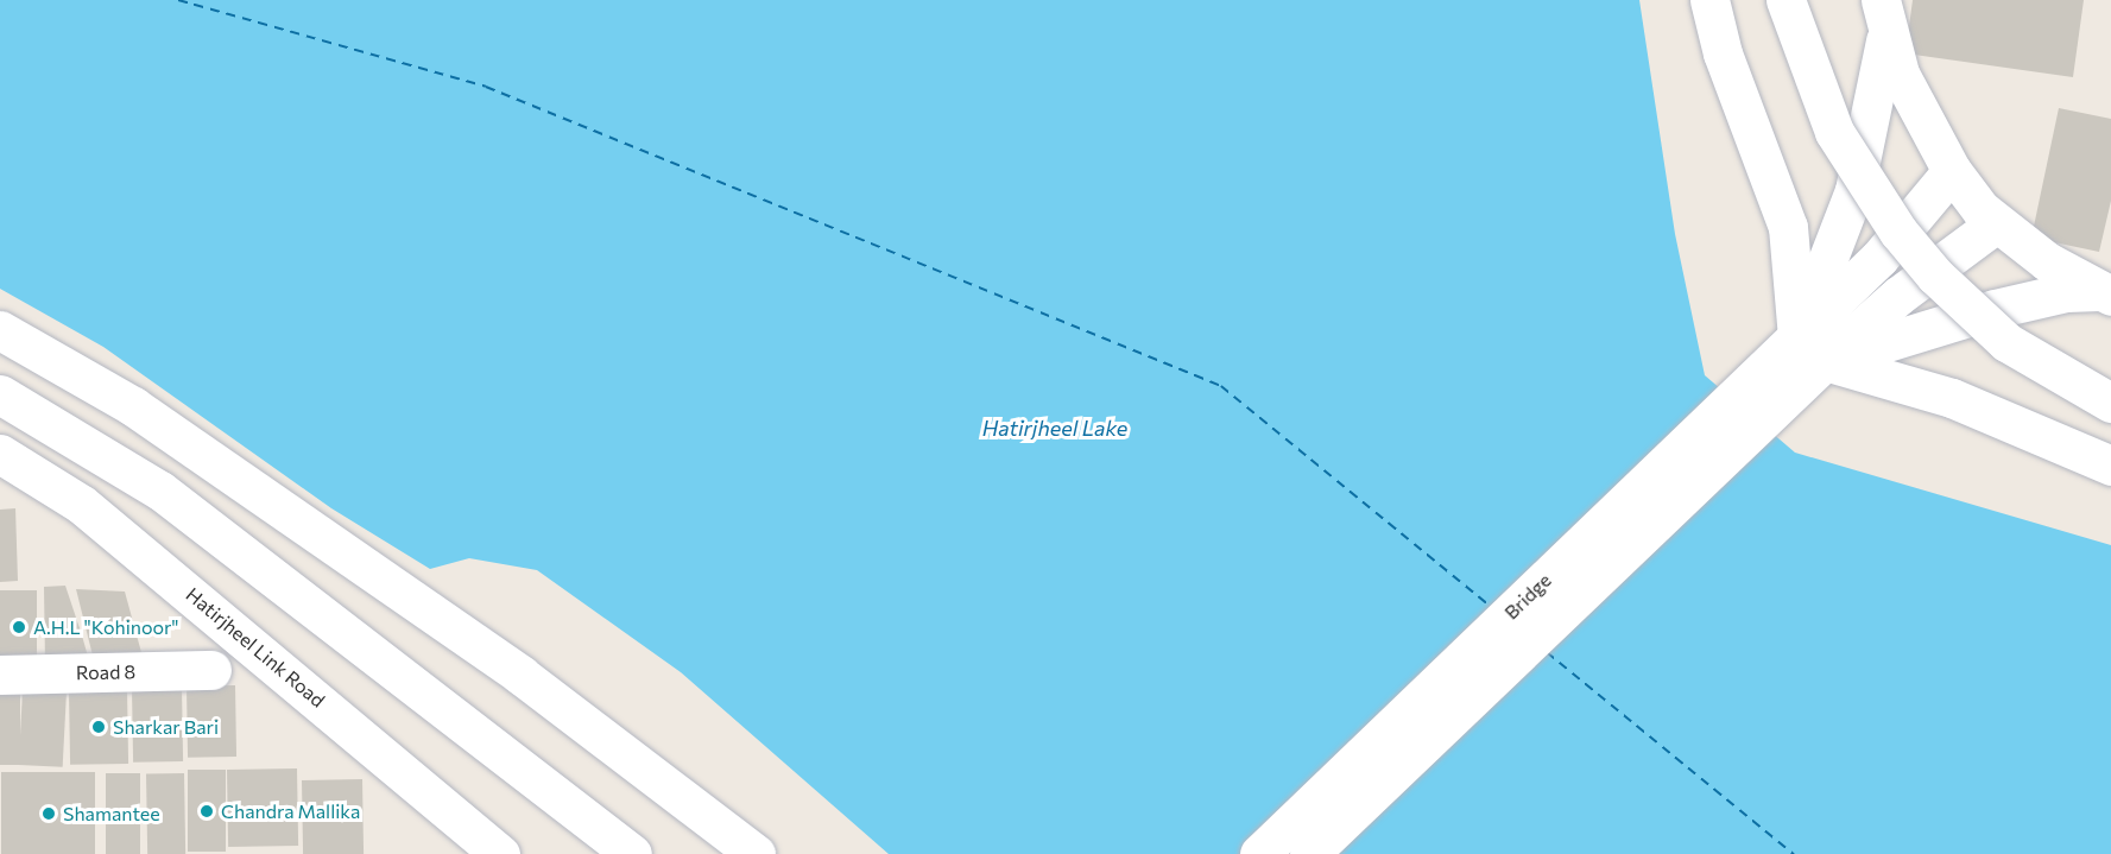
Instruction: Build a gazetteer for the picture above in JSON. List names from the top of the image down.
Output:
{
  "streets": {
    "main road": ["Bridge", "Hatirjheel Link Road", "Road 8"]
  },
  "water": ["Hatirjheel Lake"],
  "places": [
    "A.H.L \"Kohinoor\"",
    "Sharkar Bari",
    "Chandra Mallika",
    "Shamantee"
  ]
}
